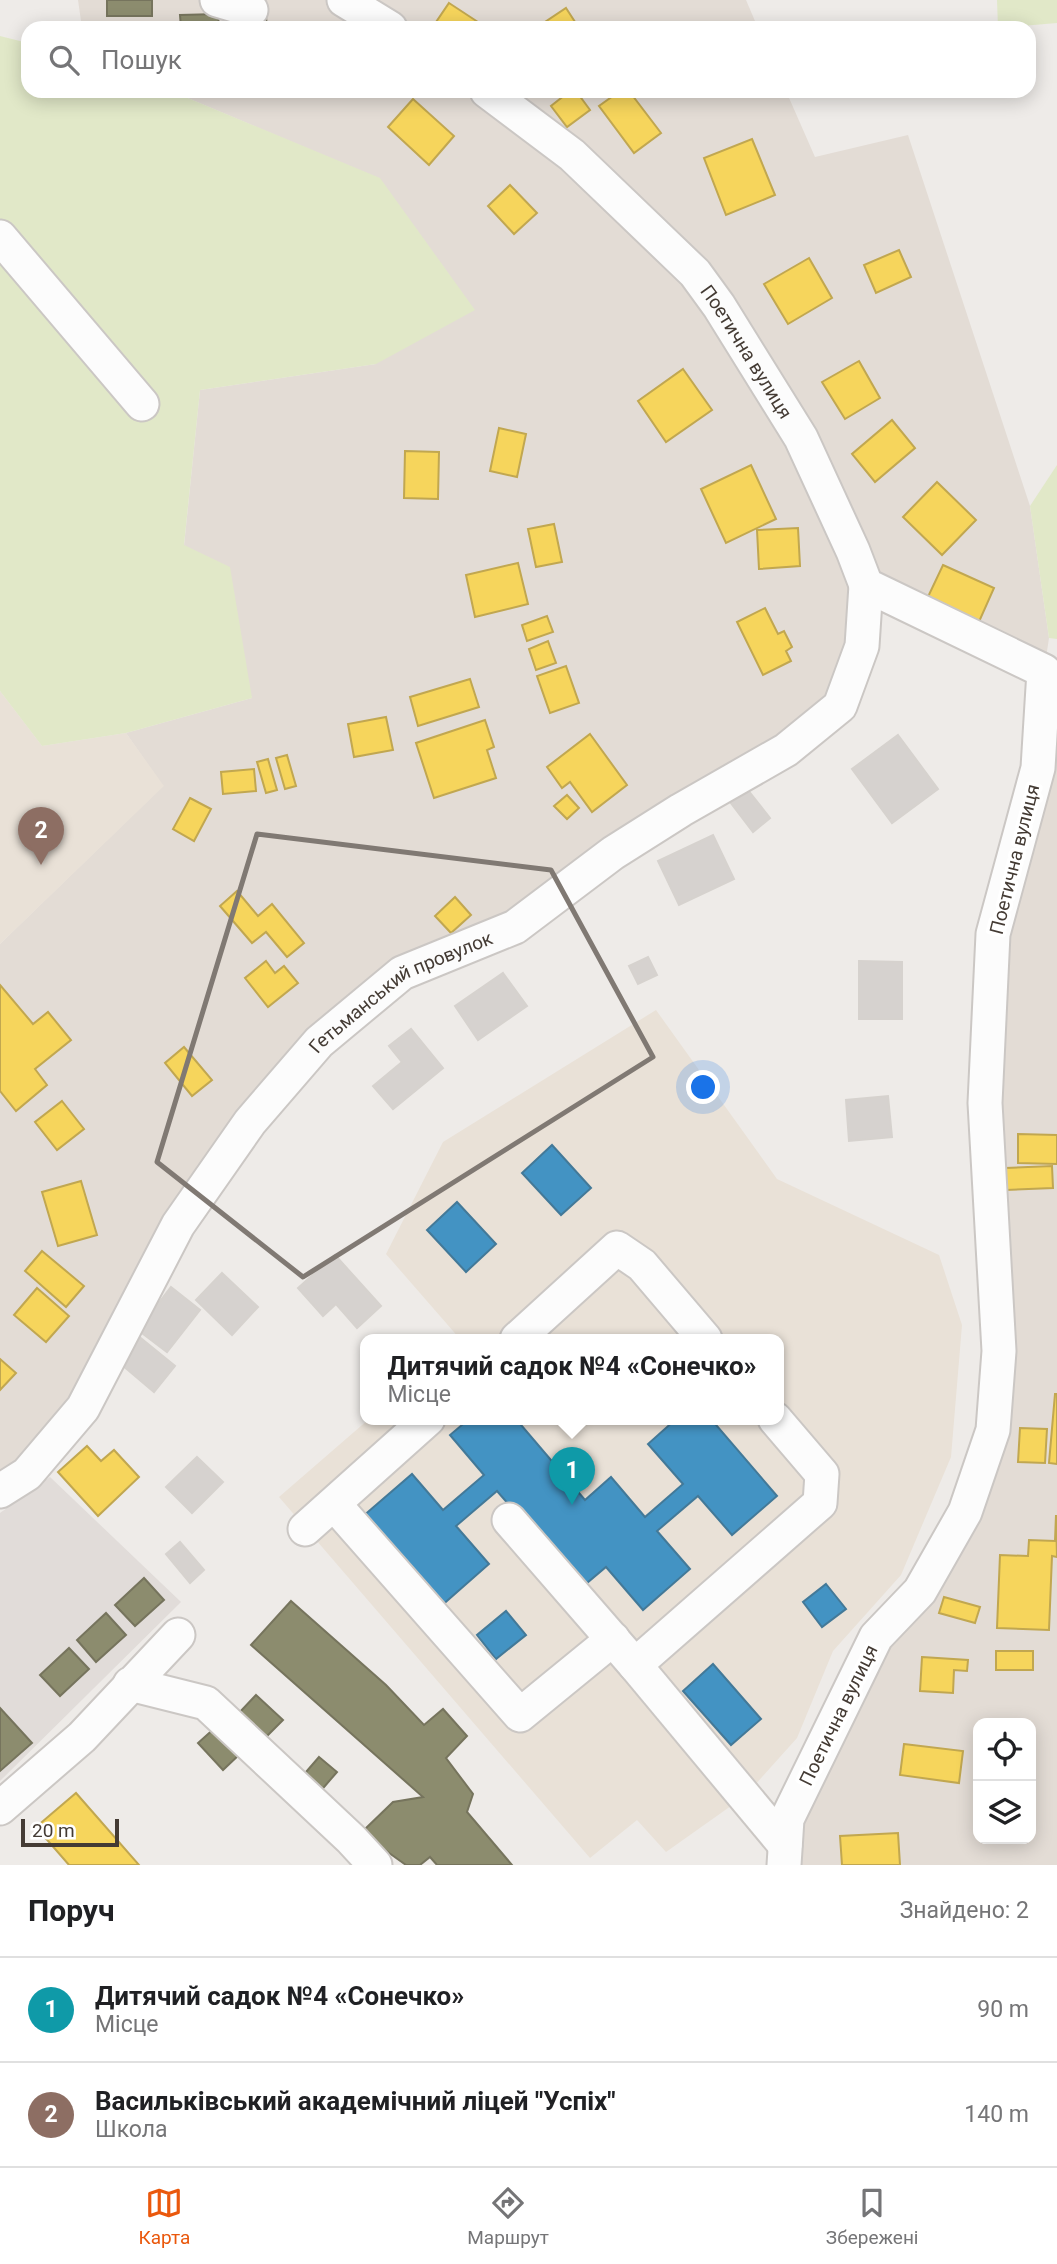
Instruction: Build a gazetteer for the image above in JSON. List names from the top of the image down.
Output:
{
  "streets": {
    "street": ["Поетична вулиця", "Гетьманський провулок"]
  },
  "crossings": [
    ["Поетична вулиця", "Гетьманський провулок"]
  ],
  "scale_bar": "20 m",
  "page": {
    "search": "Пошук",
    "pins": ["2", "1"],
    "popup": ["Дитячий садок №4 «Сонечко»", "Місце"],
    "scale": "20 m",
    "heading": ["Поруч", "Знайдено: 2"],
    "list": [
      {
        "mark": "1",
        "name": "Дитячий садок №4 «Сонечко»",
        "note": "Місце",
        "value": "90 m"
      },
      {
        "mark": "2",
        "name": "Васильківський академічний ліцей \"Успіх\"",
        "note": "Школа",
        "value": "140 m"
      }
    ],
    "nav": ["Карта", "Маршрут", "Збережені"]
  }
}
